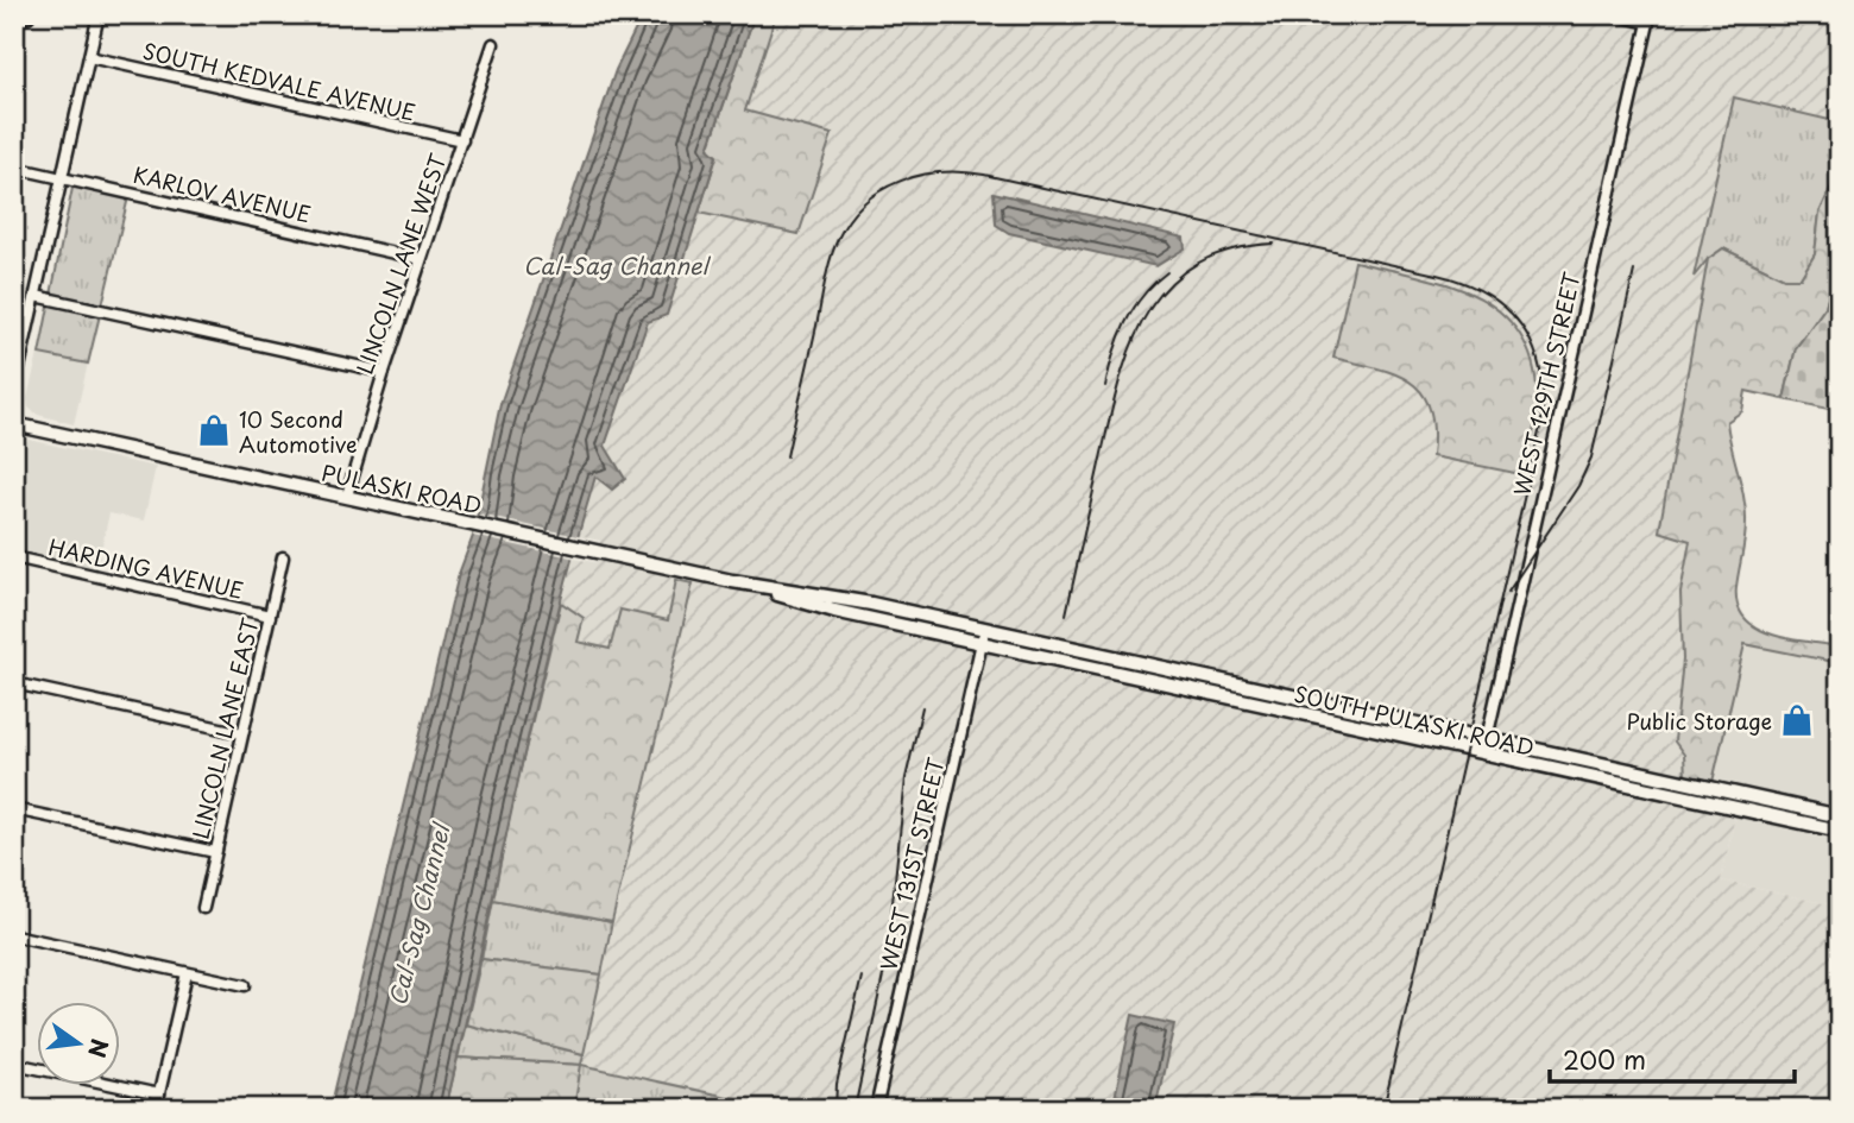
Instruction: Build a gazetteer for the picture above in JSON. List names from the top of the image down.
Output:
{
  "streets": {
    "main road": ["PULASKI ROAD", "SOUTH PULASKI ROAD"],
    "street": [
      "SOUTH KEDVALE AVENUE",
      "KARLOV AVENUE",
      "LINCOLN LANE WEST",
      "WEST 129TH STREET",
      "HARDING AVENUE",
      "LINCOLN LANE EAST",
      "WEST 131ST STREET"
    ]
  },
  "crossings": [
    ["SOUTH KEDVALE AVENUE", "LINCOLN LANE WEST"],
    ["KARLOV AVENUE", "LINCOLN LANE WEST"],
    ["LINCOLN LANE WEST", "PULASKI ROAD"],
    ["WEST 129TH STREET", "SOUTH PULASKI ROAD"],
    ["PULASKI ROAD", "SOUTH PULASKI ROAD"],
    ["PULASKI ROAD", "WEST 131ST STREET"],
    ["HARDING AVENUE", "LINCOLN LANE EAST"],
    ["SOUTH PULASKI ROAD", "WEST 131ST STREET"]
  ],
  "water": ["Cal-Sag Channel"],
  "places": {
    "shop": ["10 Second Automotive", "Public Storage"]
  },
  "scale_bar": "200 m",
  "north": "right"
}
